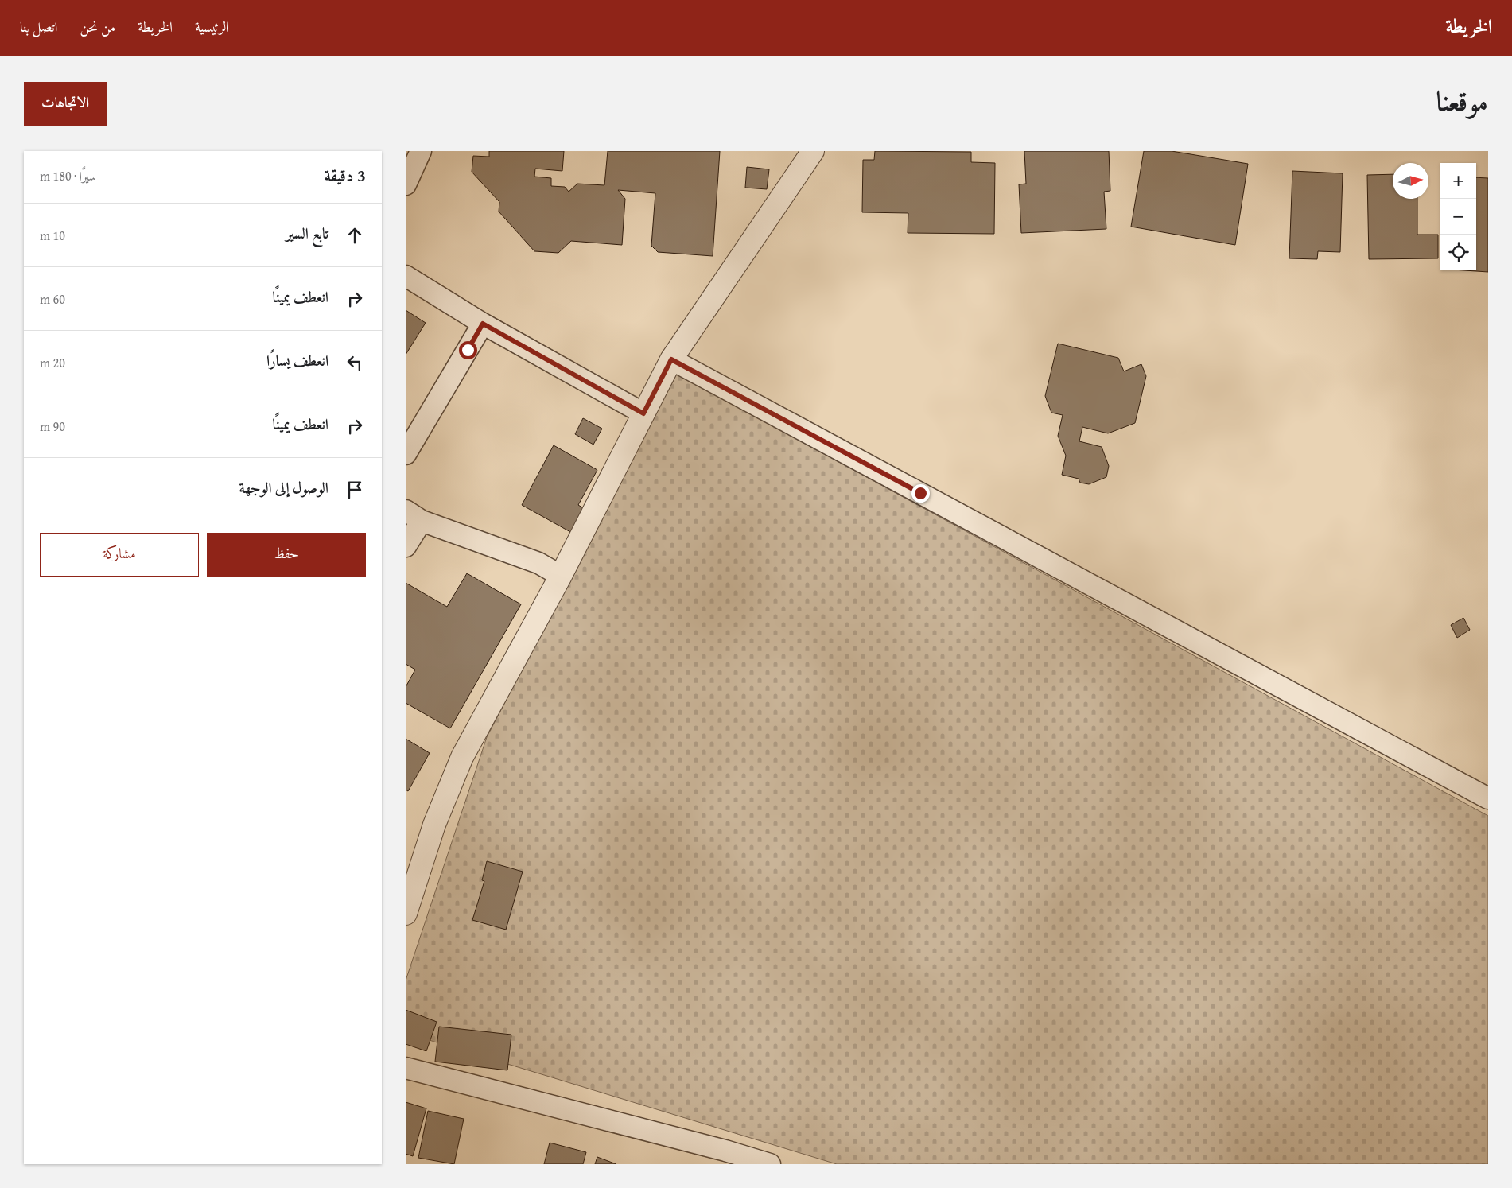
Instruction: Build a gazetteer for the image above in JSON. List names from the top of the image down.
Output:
{
  "north": "right",
  "page": {
    "header": "الخريطة",
    "nav": [
      "الرئيسية",
      "الخريطة",
      "من نحن",
      "اتصل بنا"
    ],
    "title": "موقعنا",
    "buttons": [
      "الاتجاهات",
      ["حفظ", "مشاركة"]
    ],
    "heading": ["3 دقيقة", "سيرًا · 180 m"],
    "map_buttons": ["+", "−"],
    "list": [
      ["تابع السير", "10 m"],
      ["انعطف يمينًا", "60 m"],
      ["انعطف يسارًا", "20 m"],
      ["انعطف يمينًا", "90 m"],
      "الوصول إلى الوجهة"
    ]
  }
}
